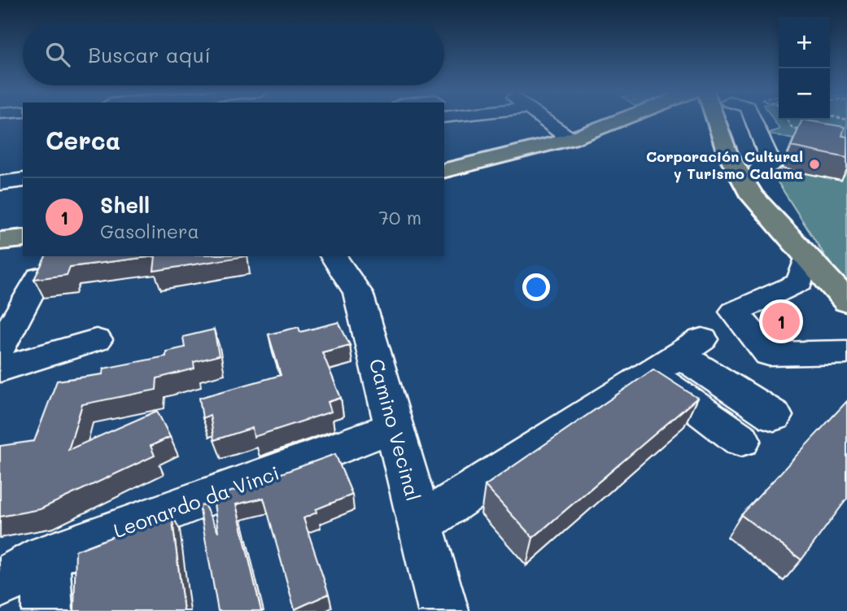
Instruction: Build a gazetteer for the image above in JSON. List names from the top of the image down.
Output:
{
  "streets": {
    "street": ["Camino Vecinal", "Leonardo da Vinci"]
  },
  "crossings": [
    ["Camino Vecinal", "Leonardo da Vinci"]
  ],
  "places": ["Corporación Cultural y Turismo Calama"],
  "page": {
    "map_buttons": ["+", "−"],
    "search": "Buscar aquí",
    "heading": "Cerca",
    "list": [
      {
        "mark": "1",
        "name": "Shell",
        "note": "Gasolinera",
        "value": "70 m"
      }
    ],
    "pins": "1"
  }
}
